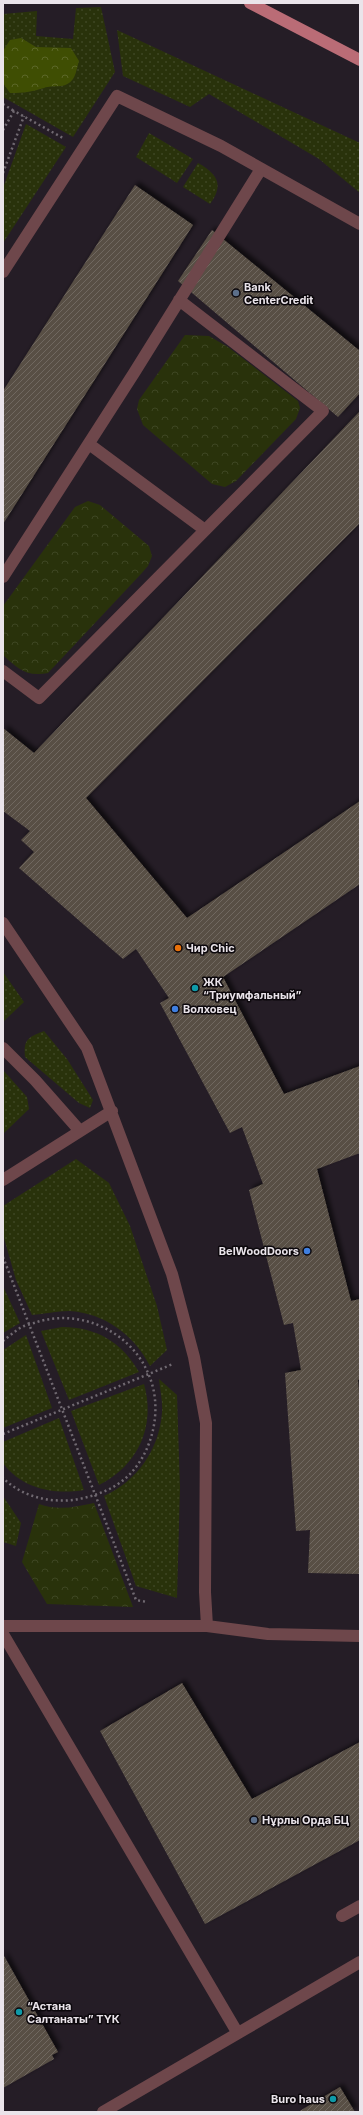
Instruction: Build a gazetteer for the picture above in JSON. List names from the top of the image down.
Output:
{
  "places": [
    "Bank CenterCredit",
    "Чир Chic",
    "ЖК “Триумфальный”",
    "Волховец",
    "BelWoodDoors",
    "Нұрлы Орда БЦ",
    "“Астана Салтанаты” ТҮК",
    "Buro haus"
  ]
}
